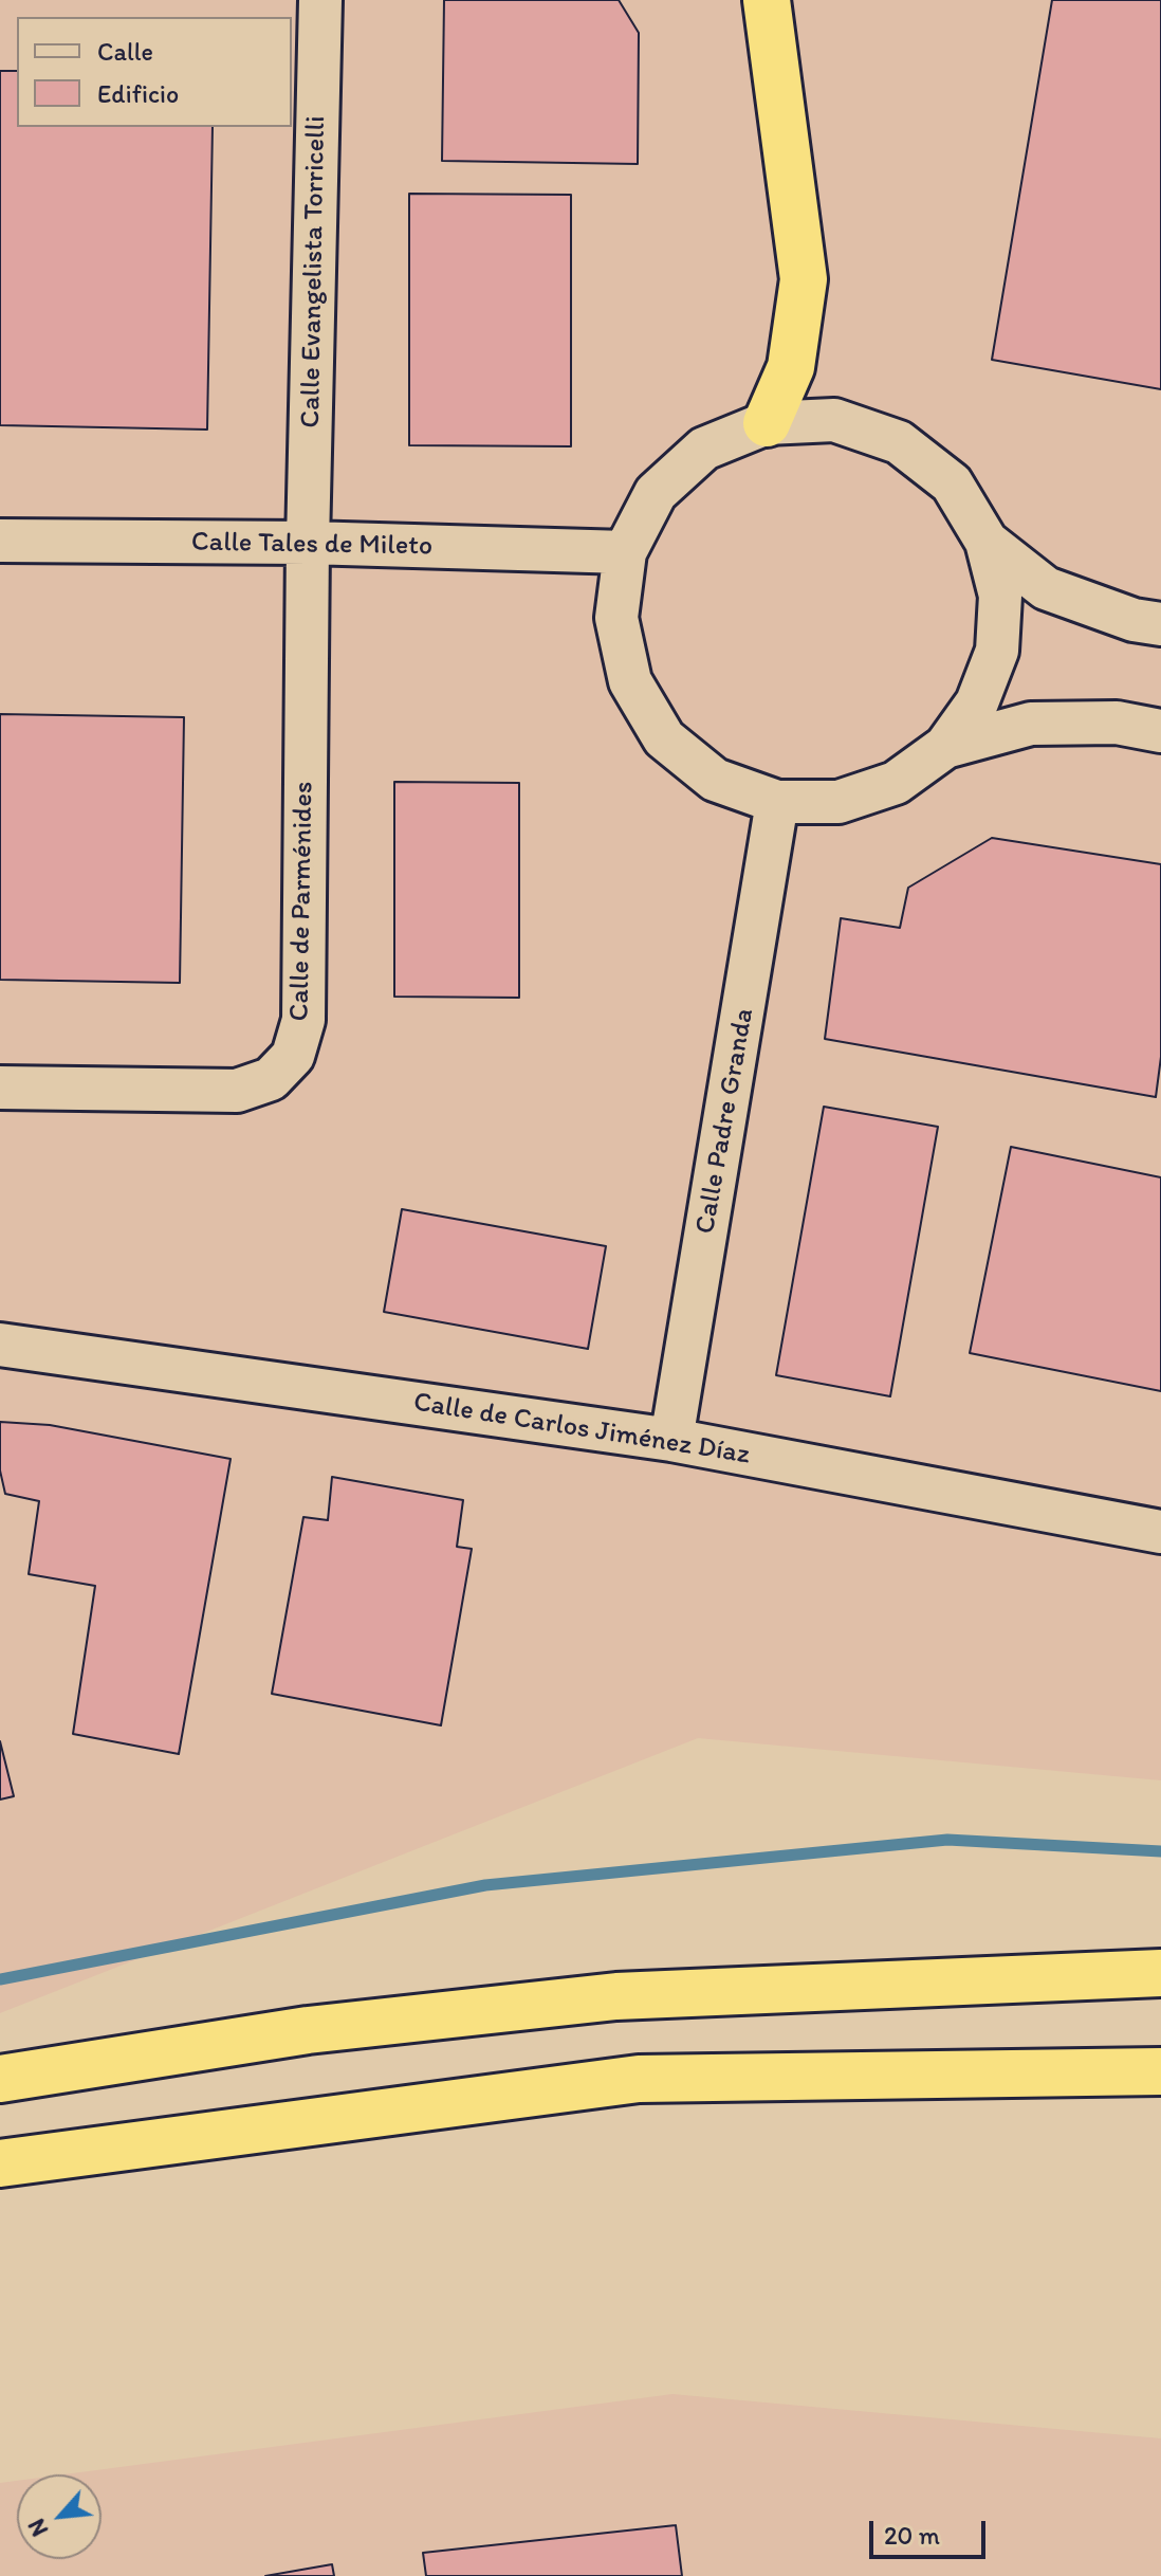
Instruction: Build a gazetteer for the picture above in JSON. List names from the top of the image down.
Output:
{
  "streets": {
    "street": [
      "Calle Evangelista Torricelli",
      "Calle Tales de Mileto",
      "Calle de Parménides",
      "Calle Padre Granda",
      "Calle de Carlos Jiménez Díaz"
    ]
  },
  "crossings": [
    ["Calle Evangelista Torricelli", "Calle Tales de Mileto"],
    ["Calle Evangelista Torricelli", "Calle de Parménides"],
    ["Calle Tales de Mileto", "Calle de Parménides"],
    ["Calle Padre Granda", "Calle de Carlos Jiménez Díaz"]
  ],
  "legend": ["Calle", "Edificio"],
  "scale_bar": "20 m",
  "north": "bottom left"
}
